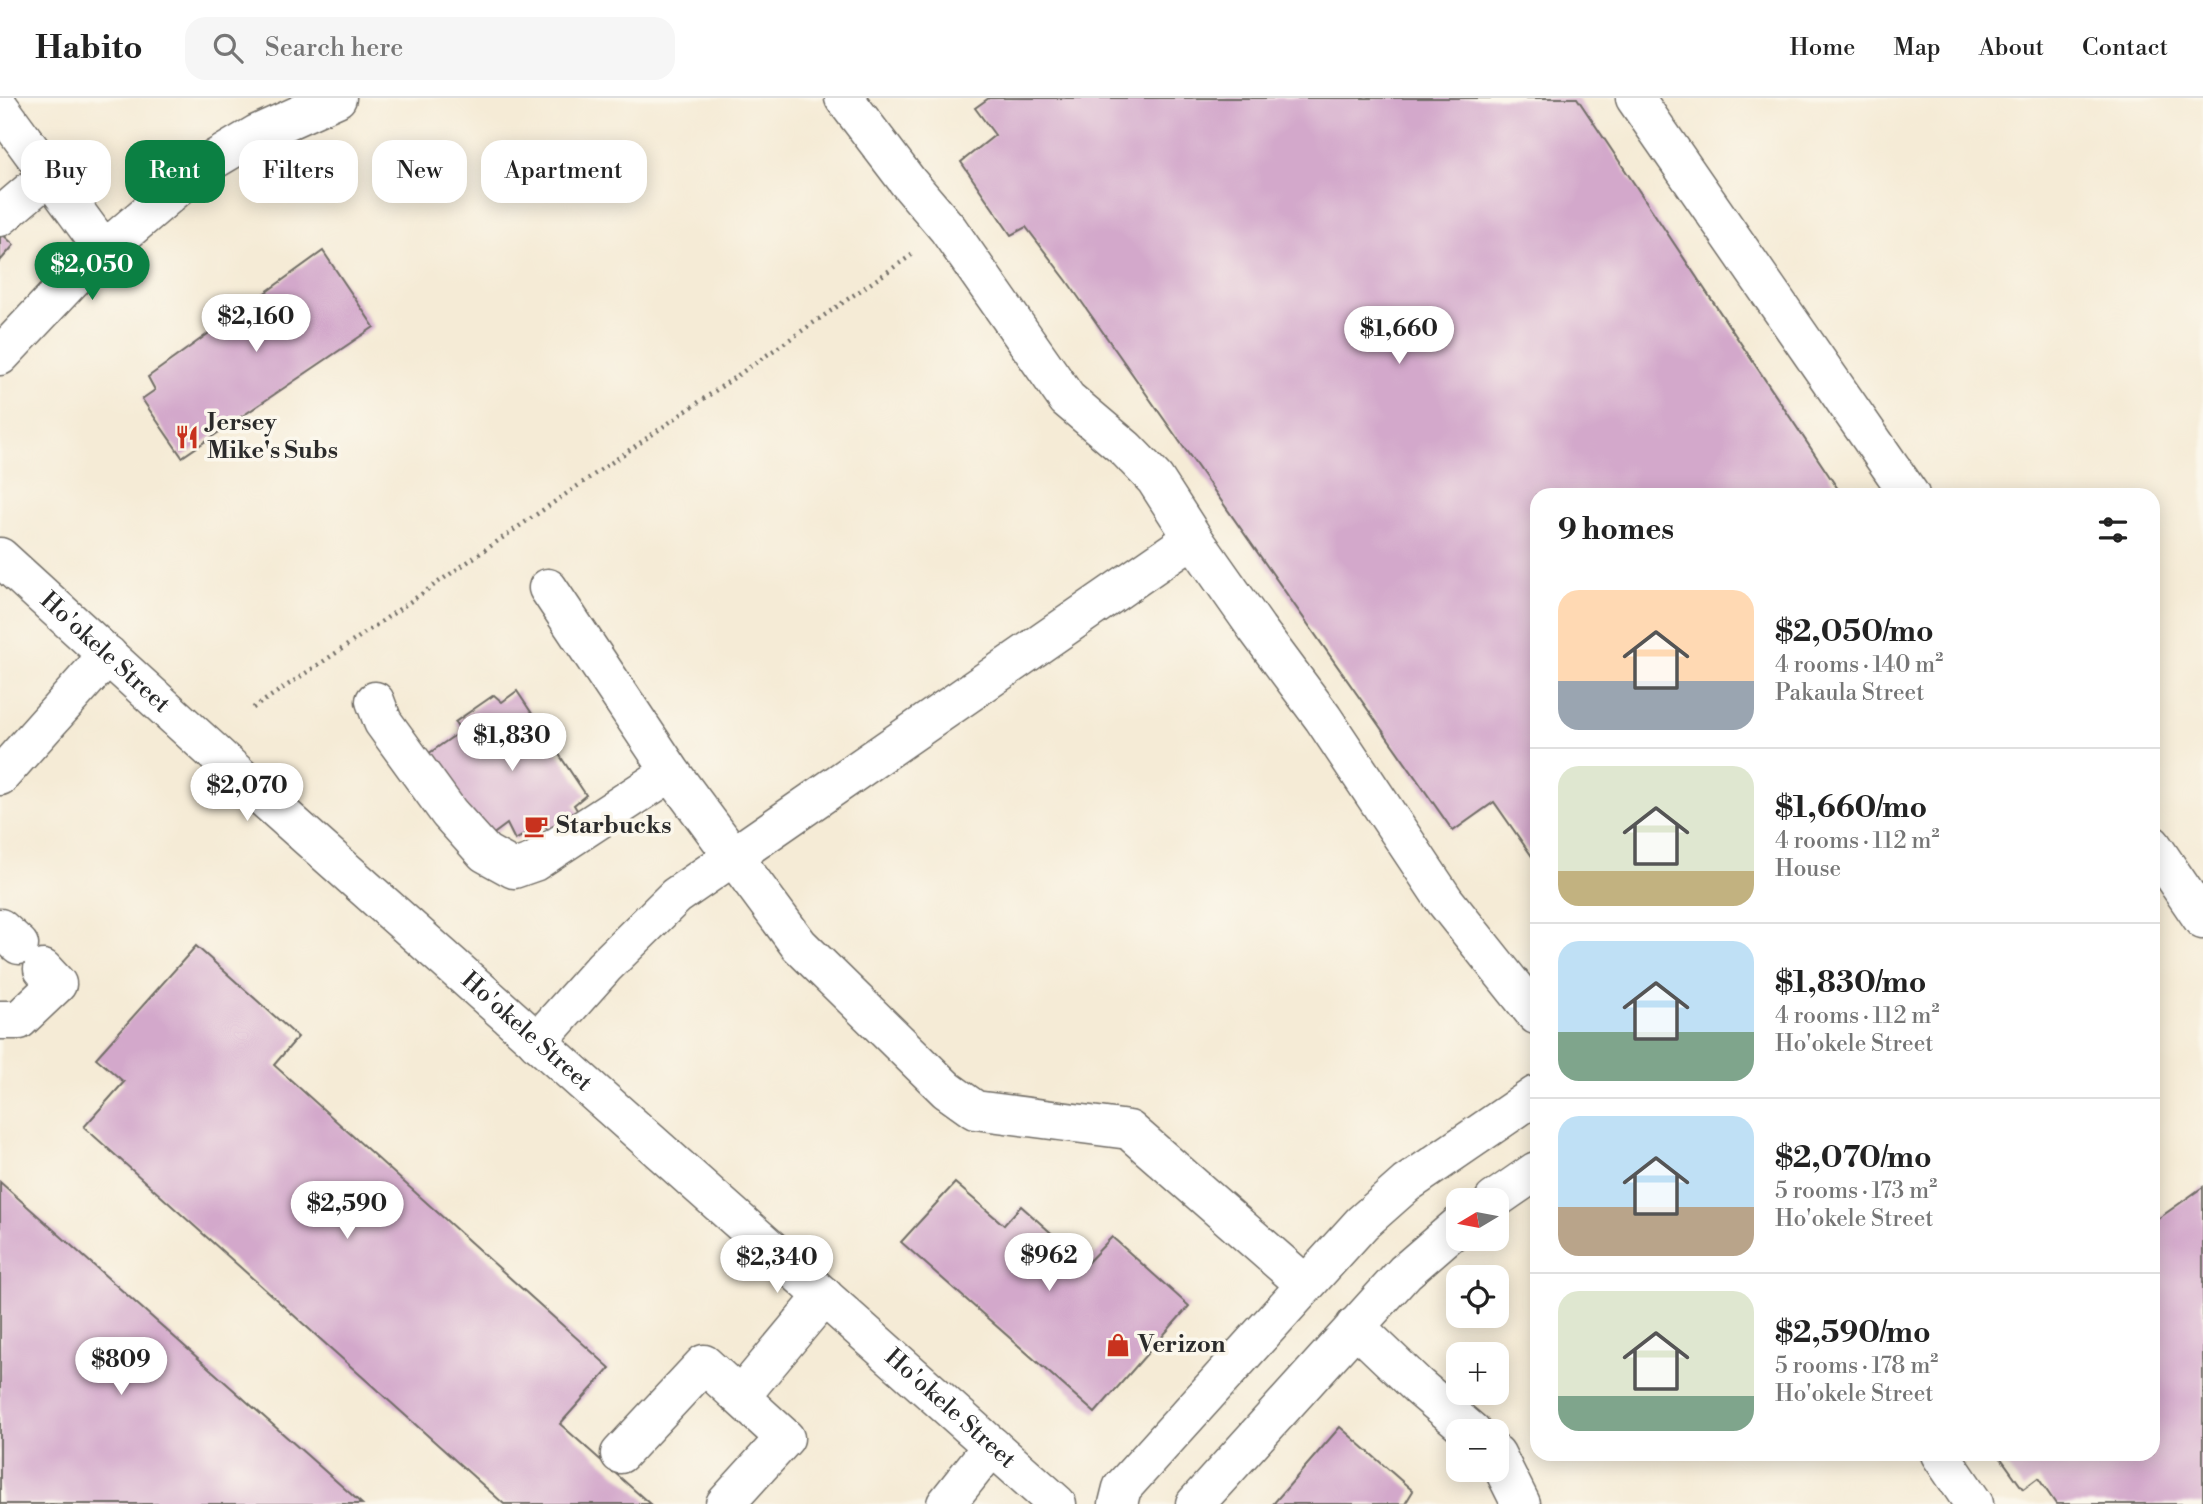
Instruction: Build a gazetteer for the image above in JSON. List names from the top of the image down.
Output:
{
  "streets": {
    "main road": ["Ho'okele Street"]
  },
  "places": {
    "restaurant": ["Jersey Mike's Subs"],
    "cafe": ["Starbucks"],
    "shop": ["Verizon"]
  },
  "north": "left",
  "page": {
    "header": "Habito",
    "search": "Search here",
    "nav": [
      "Home",
      "Map",
      "About",
      "Contact"
    ],
    "chip": [
      "Buy",
      "Rent",
      "Filters",
      "New",
      "Apartment"
    ],
    "price": [
      "$2,050",
      "$2,160",
      "$1,660",
      "$1,830",
      "$2,070",
      "$2,590",
      "$962",
      "$2,340",
      "$809"
    ],
    "heading": "9 homes",
    "list": [
      {
        "name": "$2,050/mo",
        "note": "4 rooms · 140 m² · Pakaula Street"
      },
      {
        "name": "$1,660/mo",
        "note": "4 rooms · 112 m² · House"
      },
      {
        "name": "$1,830/mo",
        "note": "4 rooms · 112 m² · Ho'okele Street"
      },
      {
        "name": "$2,070/mo",
        "note": "5 rooms · 173 m² · Ho'okele Street"
      },
      {
        "name": "$2,590/mo",
        "note": "5 rooms · 178 m² · Ho'okele Street"
      }
    ],
    "map_buttons": ["+", "−"]
  }
}
